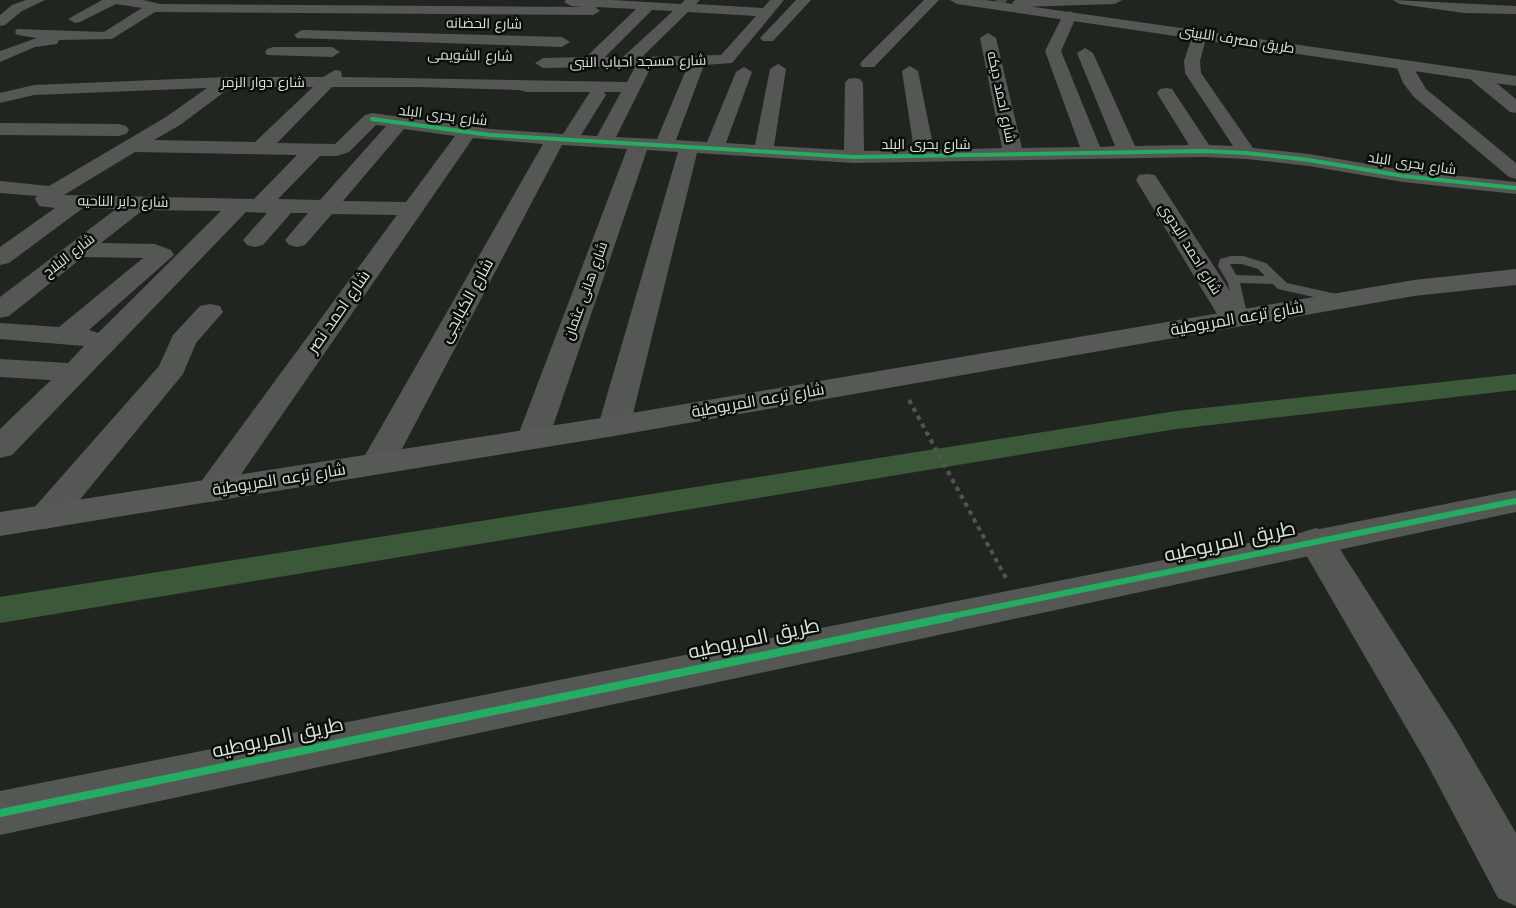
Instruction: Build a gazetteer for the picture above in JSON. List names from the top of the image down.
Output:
{
  "streets": {
    "main road": ["شارع ترعه المريوطية"],
    "street": [
      "شارع الحضانه",
      "طريق مصرف اللبينى",
      "شارع الشويمى",
      "شارع مسجد احباب النبى",
      "شارع دوار الزمر",
      "شارع احمد ديكه",
      "شارع بحرى البلد",
      "شارع داير الناحيه",
      "شارع احمد البدوي",
      "شارع البلاح",
      "شارع هانى عثمان",
      "شارع الكبابجى",
      "شارع احمد نصر",
      "طريق المريوطيه"
    ]
  },
  "crossings": [
    ["شارع الشويمى", "شارع مسجد احباب النبى"],
    ["شارع الشويمى", "شارع دوار الزمر"],
    ["شارع مسجد احباب النبى", "شارع دوار الزمر"],
    ["شارع احمد ديكه", "شارع بحرى البلد"],
    ["شارع بحرى البلد", "شارع هانى عثمان"],
    ["شارع بحرى البلد", "شارع الكبابجى"],
    ["شارع بحرى البلد", "شارع احمد نصر"],
    ["شارع داير الناحيه", "شارع البلاح"],
    ["شارع داير الناحيه", "شارع احمد نصر"],
    ["شارع احمد البدوي", "شارع ترعه المريوطية"],
    ["شارع هانى عثمان", "شارع ترعه المريوطية"],
    ["شارع الكبابجى", "شارع ترعه المريوطية"],
    ["شارع احمد نصر", "شارع ترعه المريوطية"]
  ]
}
